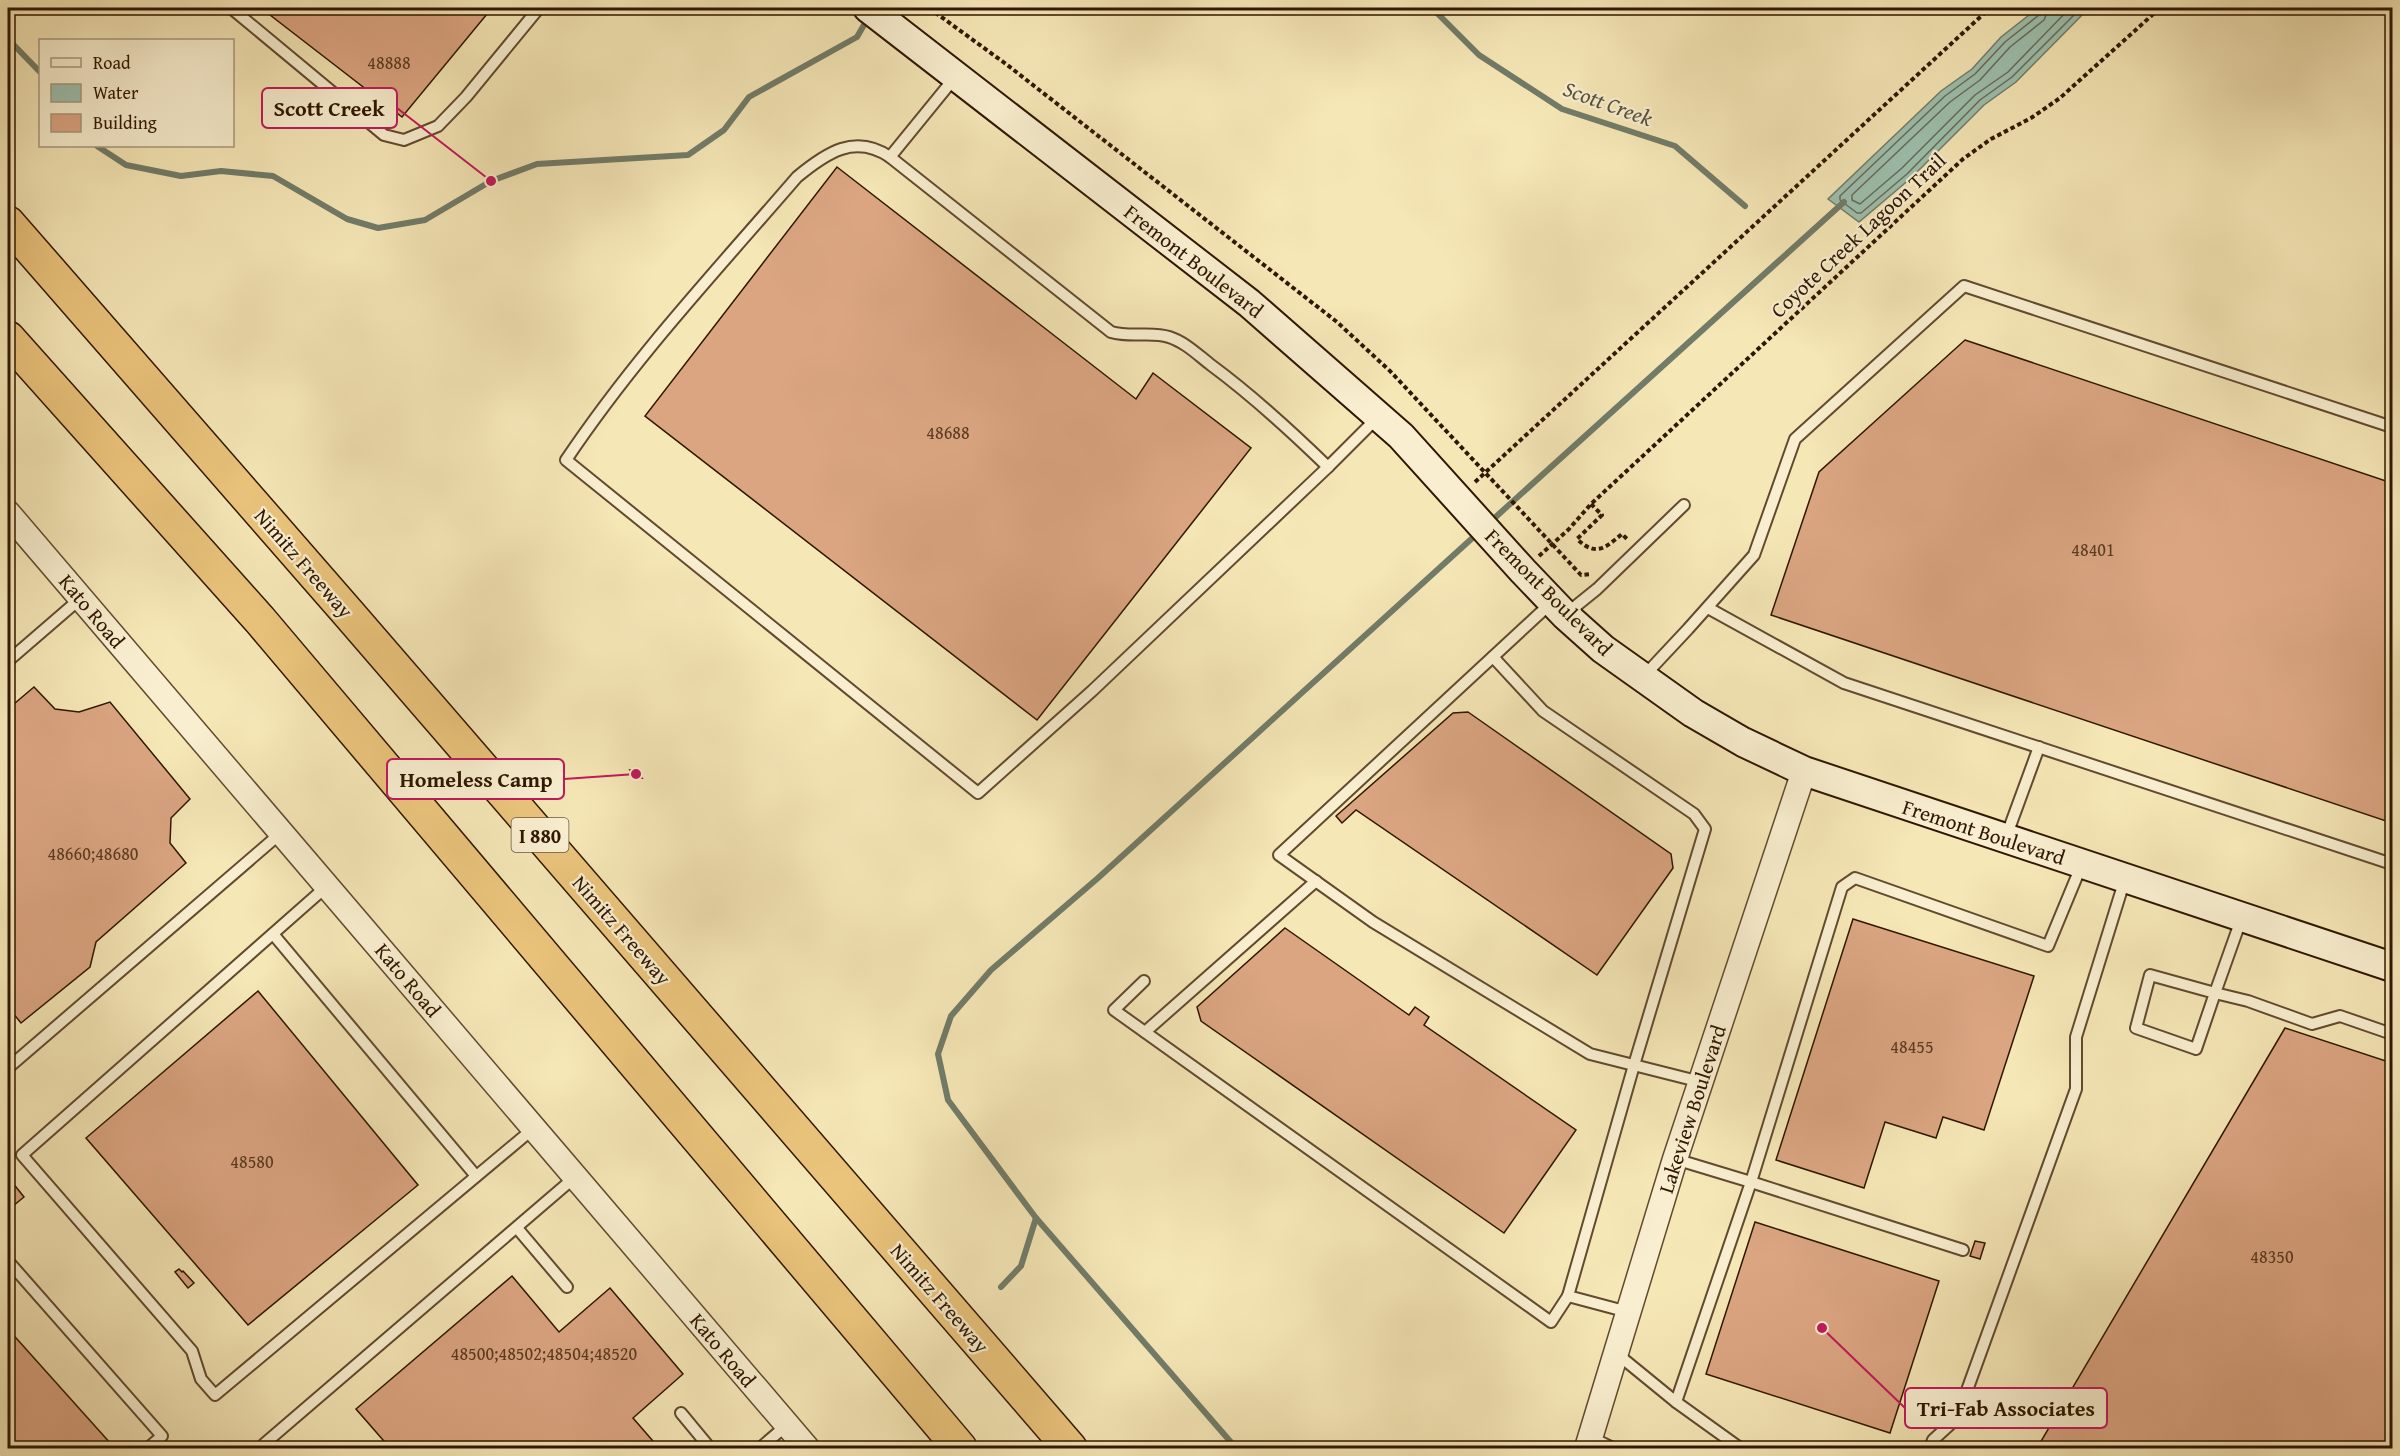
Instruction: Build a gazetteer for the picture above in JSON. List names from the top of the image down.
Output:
{
  "streets": {
    "highway": ["Nimitz Freeway", "I 880"],
    "main road": ["Fremont Boulevard"],
    "street": ["Kato Road", "Lakeview Boulevard"],
    "path": ["Coyote Creek Lagoon Trail"]
  },
  "crossings": [
    ["Coyote Creek Lagoon Trail", "Fremont Boulevard"],
    ["Fremont Boulevard", "Lakeview Boulevard"]
  ],
  "water": ["Scott Creek"],
  "places": ["Scott Creek", "Homeless Camp", "Tri-Fab Associates"],
  "house_numbers": [
    "48888",
    "48688",
    "48401",
    "48660;48680",
    "48455",
    "48580",
    "48350",
    "48500;48502;48504;48520"
  ],
  "legend": ["Road", "Water", "Building"]
}
